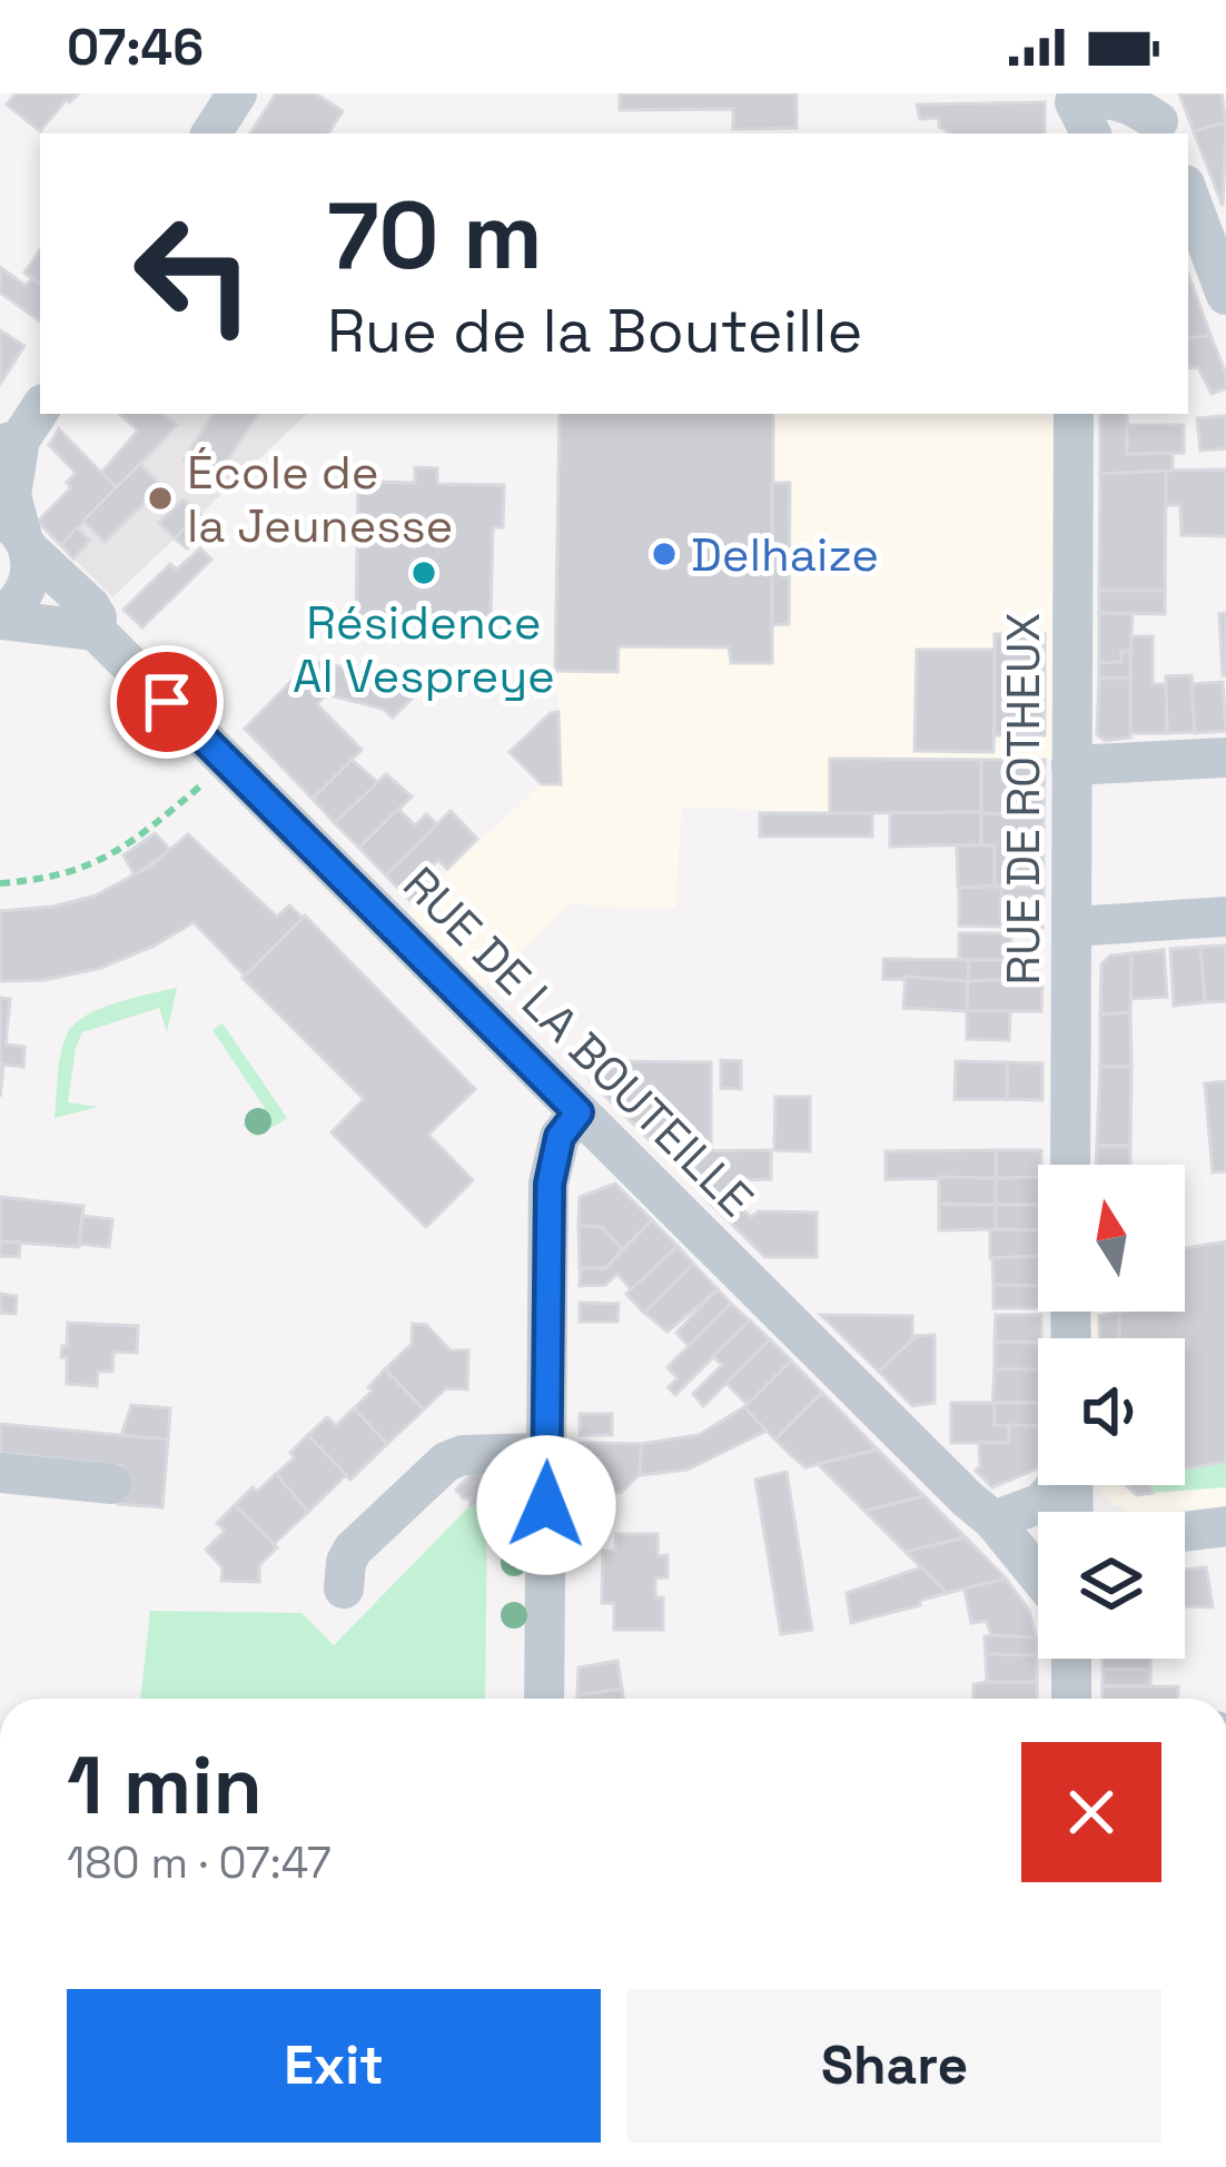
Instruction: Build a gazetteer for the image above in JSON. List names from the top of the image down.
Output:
{
  "streets": {
    "street": ["RUE DE ROTHEUX", "RUE DE LA BOUTEILLE"]
  },
  "places": ["École de la Jeunesse", "Delhaize", "Résidence Al Vespreye"],
  "north": "top",
  "page": {
    "status": "07:46",
    "turn": ["70 m", "Rue de la Bouteille"],
    "heading": ["1 min", "180 m · 07:47"],
    "buttons": ["Exit", "Share"]
  }
}
